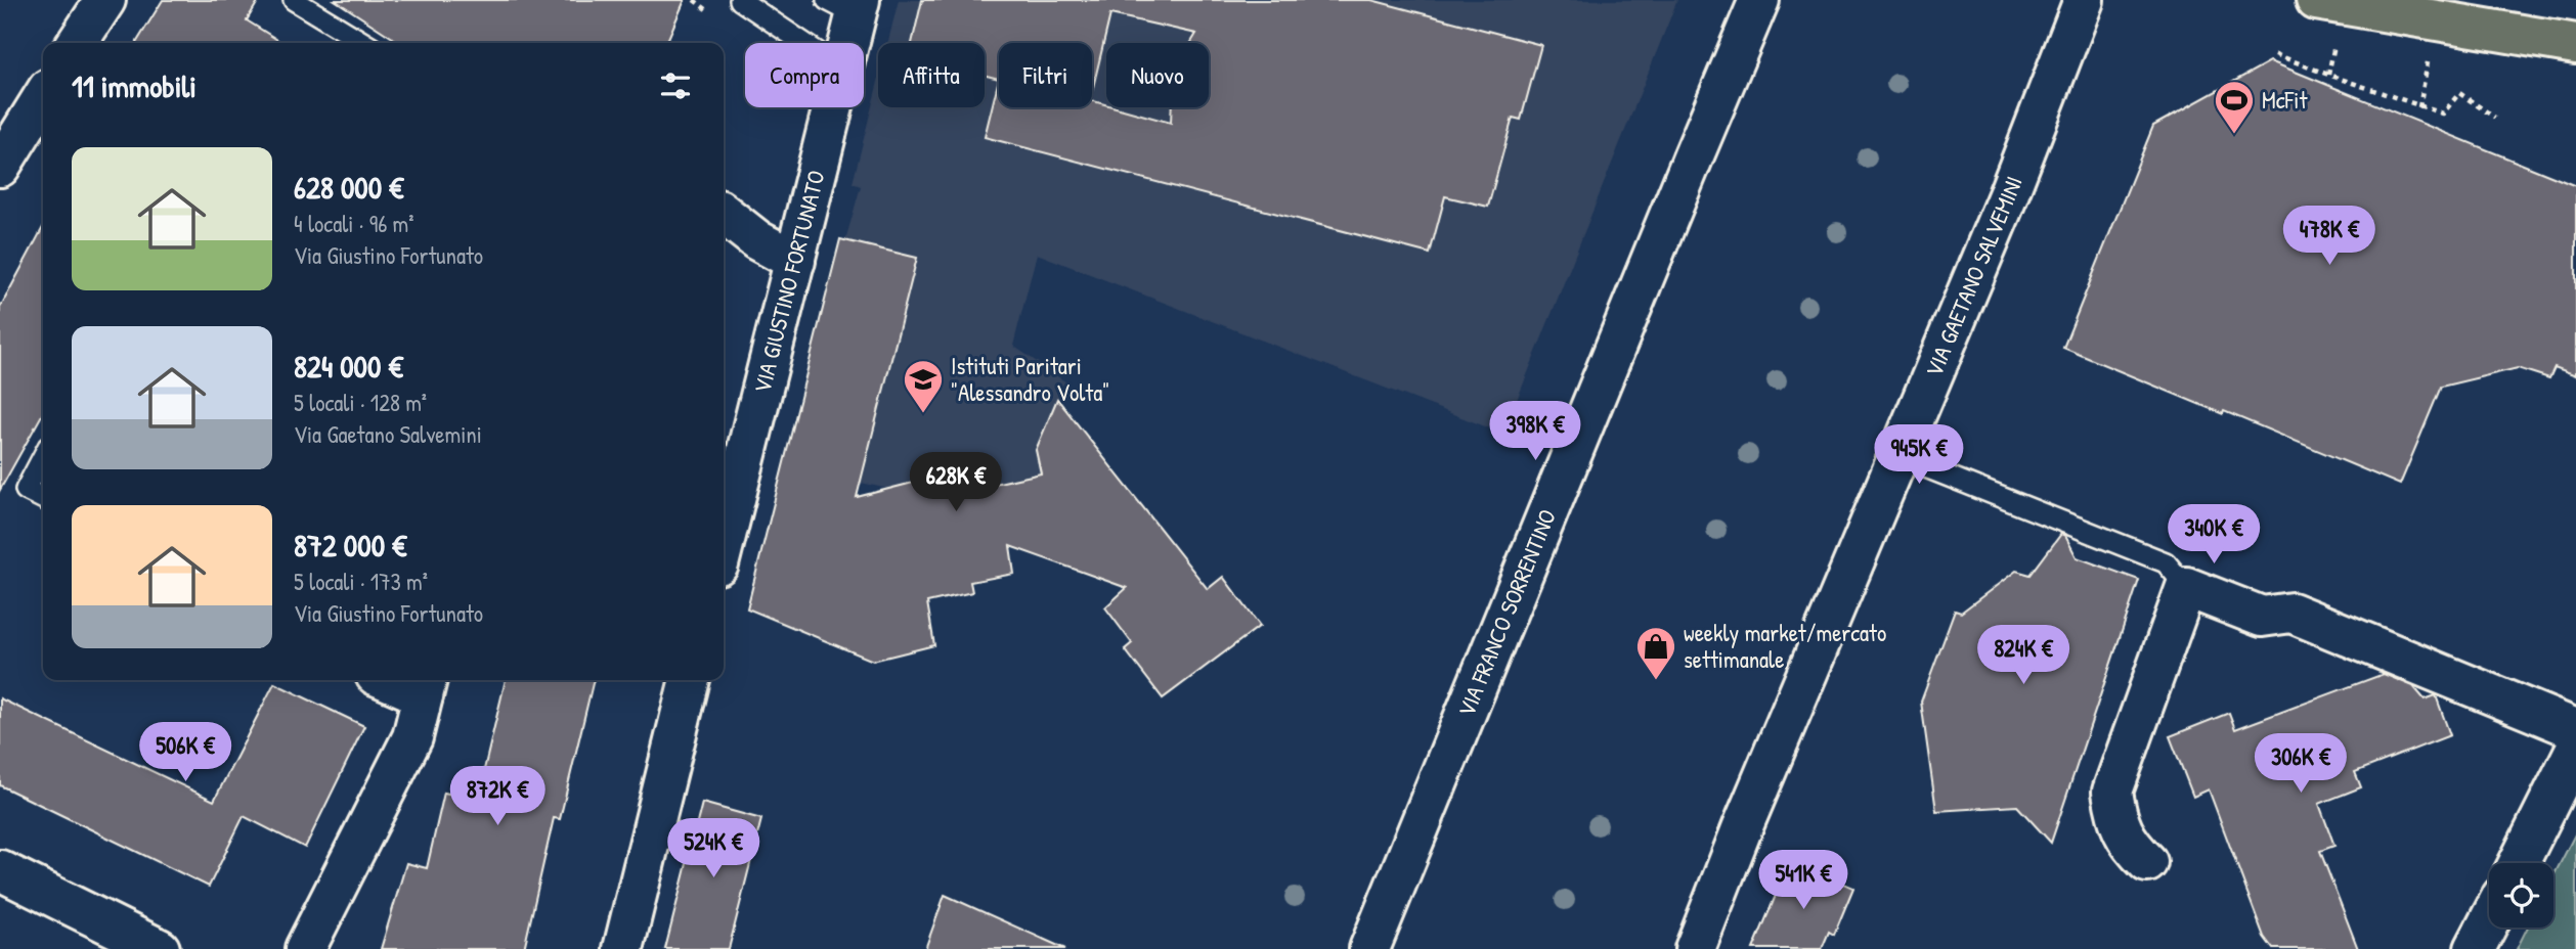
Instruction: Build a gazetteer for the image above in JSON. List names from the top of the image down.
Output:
{
  "streets": {
    "street": ["VIA GAETANO SALVEMINI", "VIA GIUSTINO FORTUNATO", "VIA FRANCO SORRENTINO"]
  },
  "places": {
    "sports": ["McFit"],
    "school or university": ["Istituti Paritari \"Alessandro Volta\""],
    "shop": ["weekly market/mercato settimanale"]
  },
  "page": {
    "chip": [
      "Compra",
      "Affitta",
      "Filtri",
      "Nuovo"
    ],
    "heading": "11 immobili",
    "list": [
      {
        "name": "628 000 €",
        "note": "4 locali · 96 m² · Via Giustino Fortunato"
      },
      {
        "name": "824 000 €",
        "note": "5 locali · 128 m² · Via Gaetano Salvemini"
      },
      {
        "name": "872 000 €",
        "note": "5 locali · 173 m² · Via Giustino Fortunato"
      }
    ],
    "price": [
      "478K €",
      "398K €",
      "945K €",
      "628K €",
      "340K €",
      "824K €",
      "506K €",
      "306K €",
      "872K €",
      "524K €",
      "541K €"
    ]
  }
}
